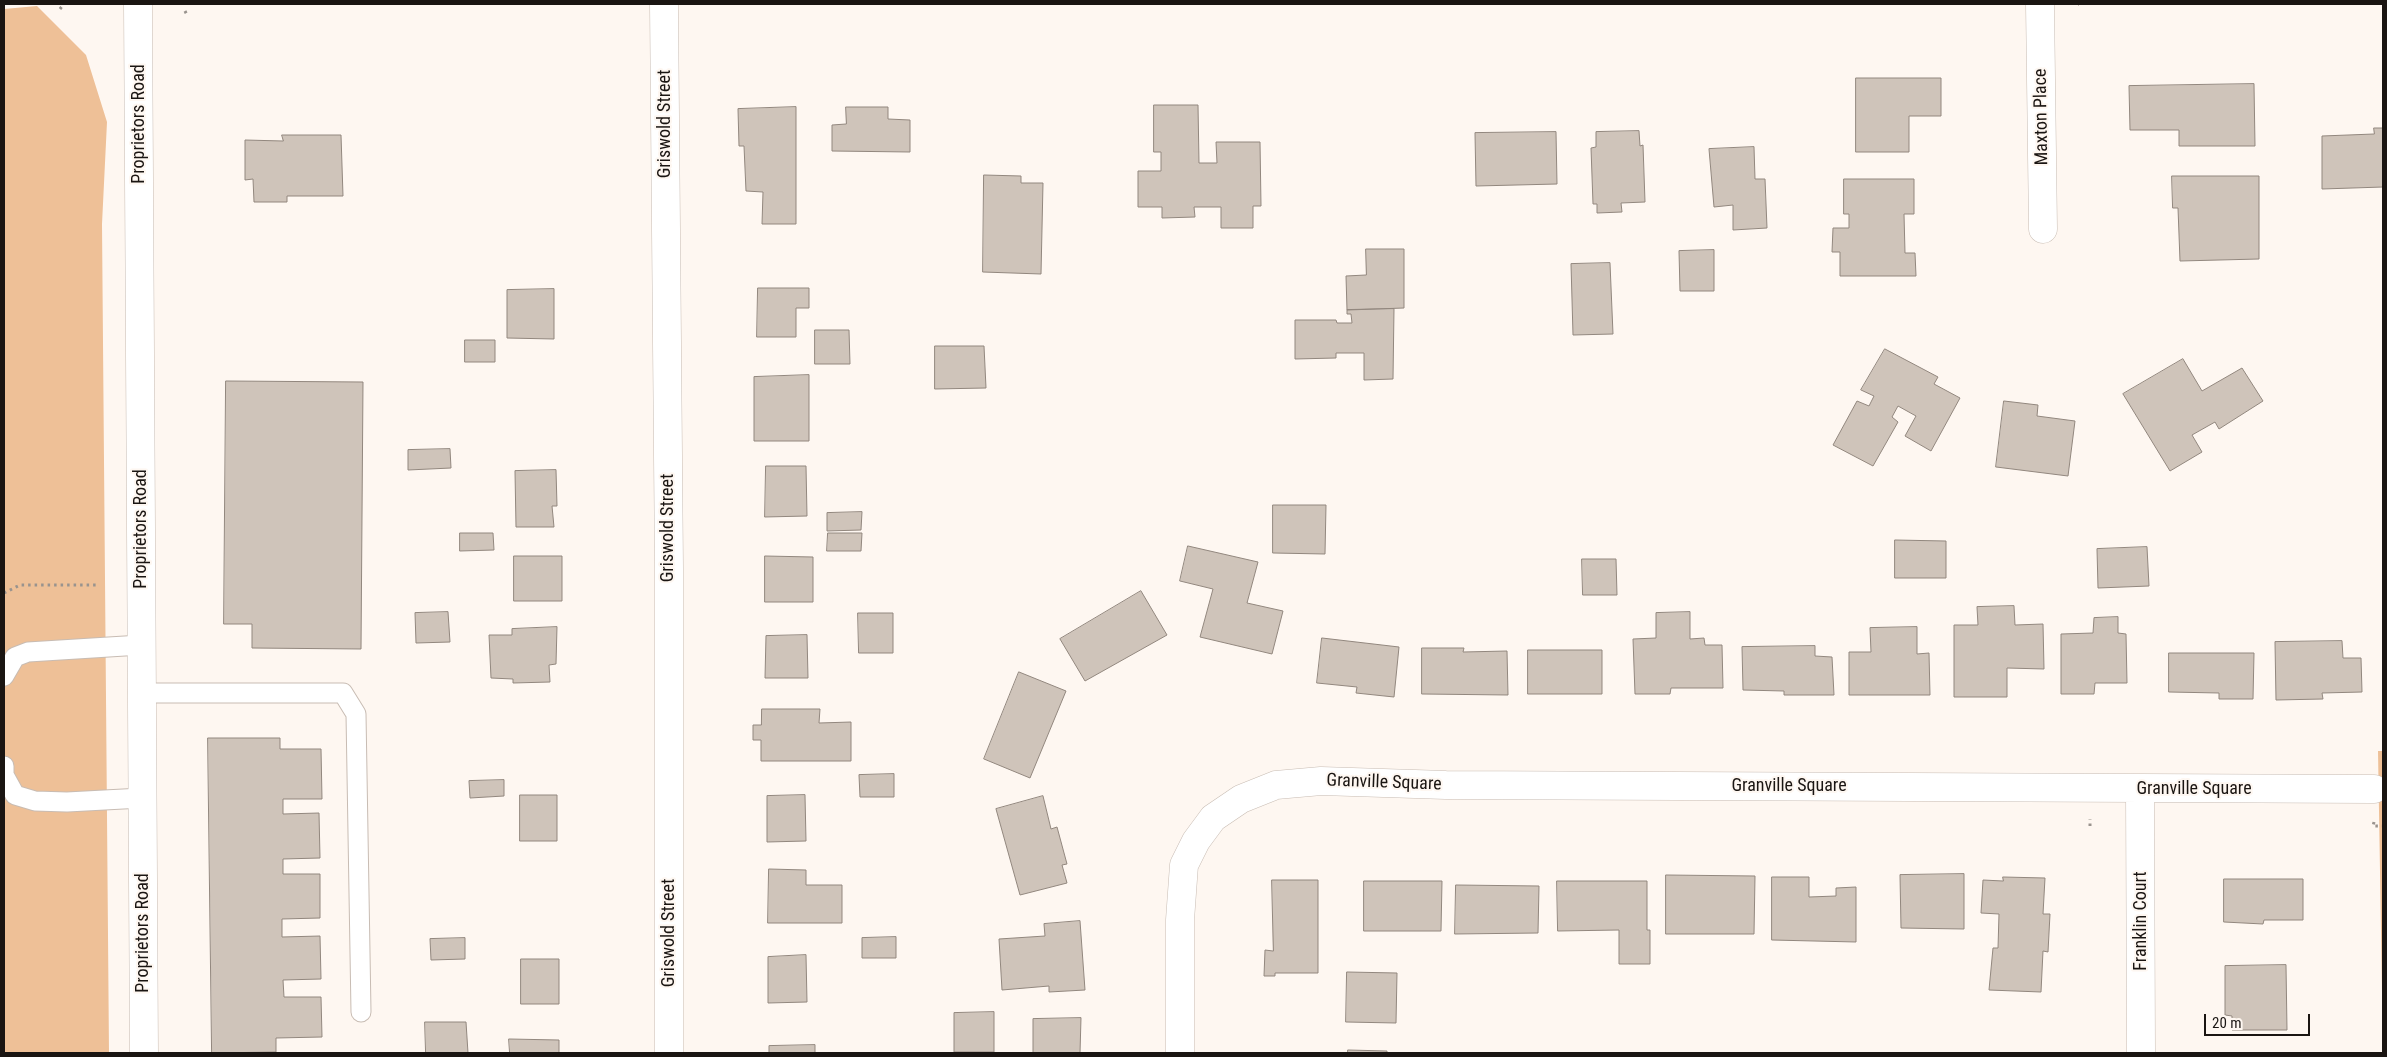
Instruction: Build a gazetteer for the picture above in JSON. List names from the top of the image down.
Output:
{
  "streets": {
    "street": [
      "Maxton Place",
      "Proprietors Road",
      "Griswold Street",
      "Granville Square",
      "Franklin Court"
    ]
  },
  "crossings": [
    ["Granville Square", "Franklin Court"]
  ],
  "scale_bar": "20 m"
}
